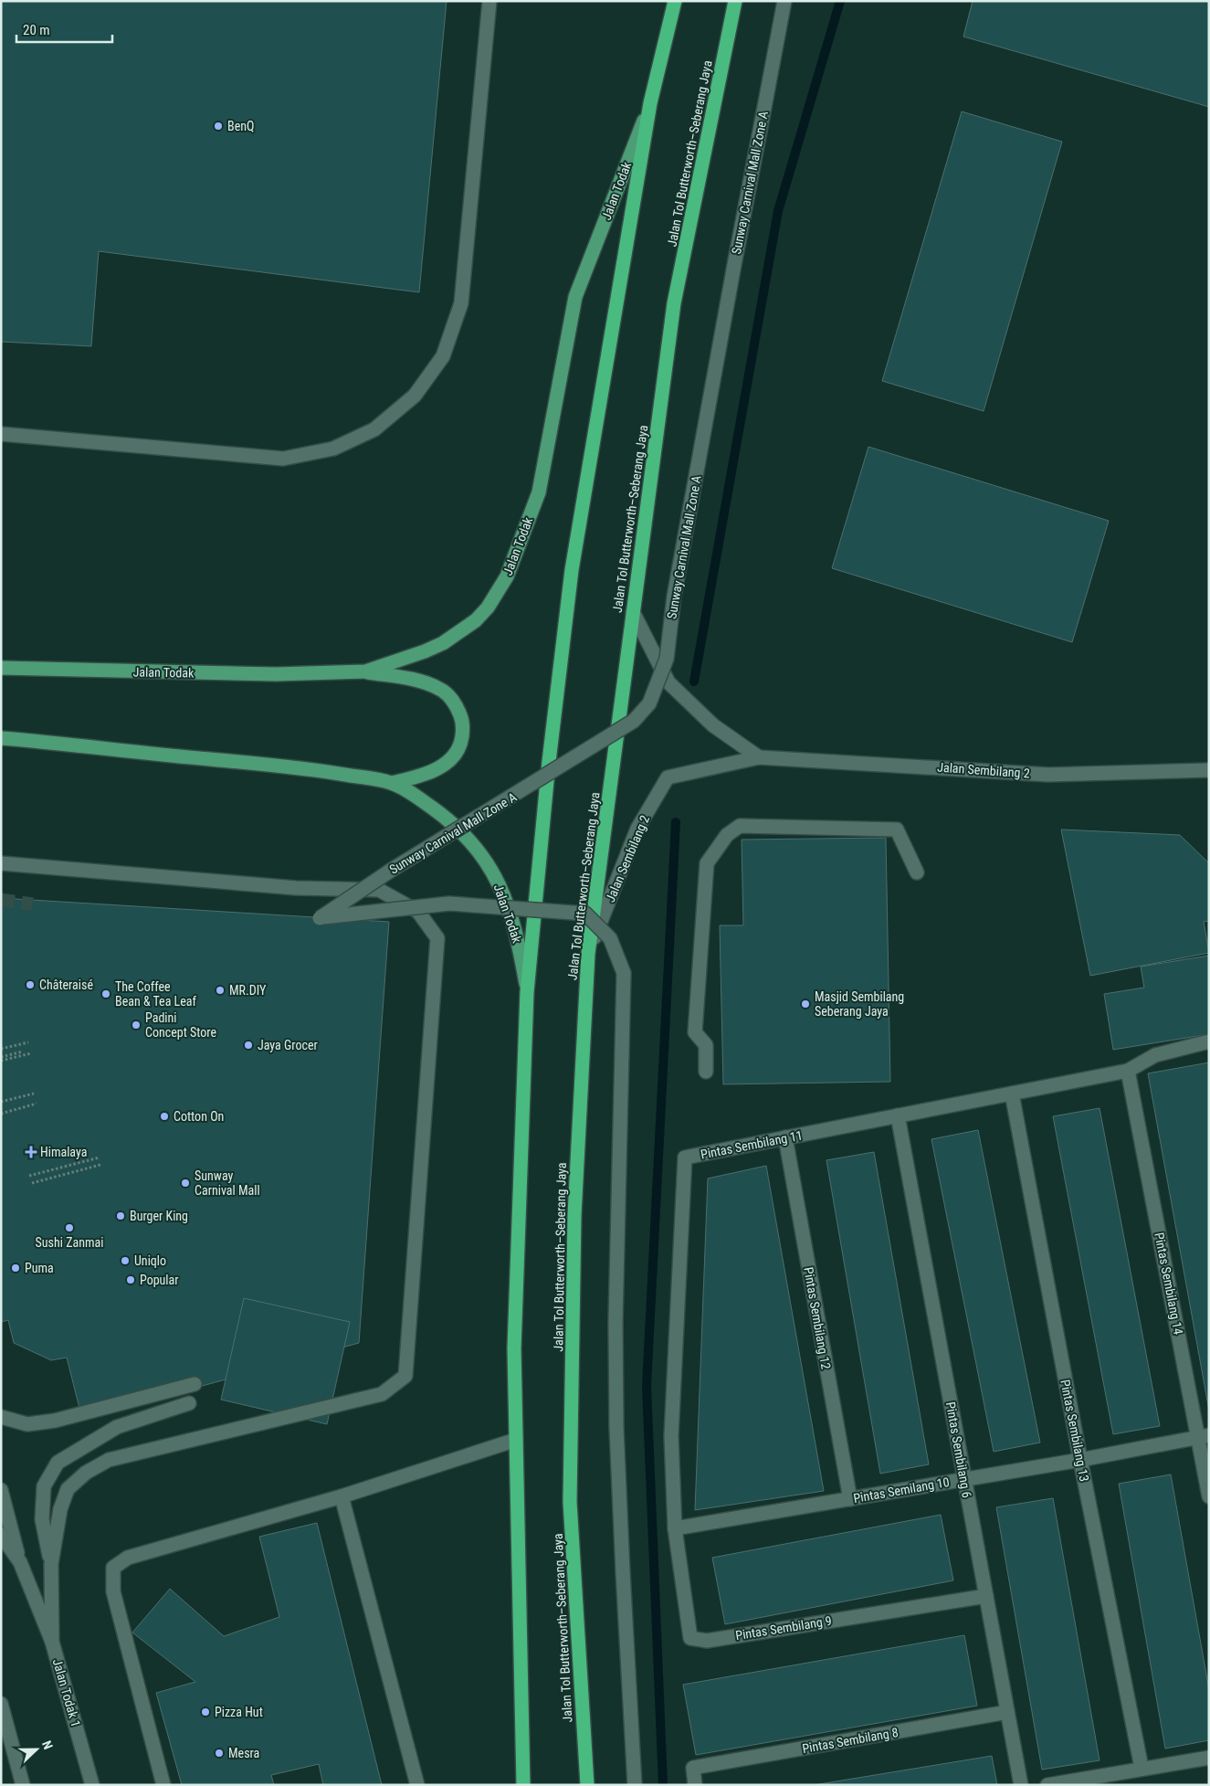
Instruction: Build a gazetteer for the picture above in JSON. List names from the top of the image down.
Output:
{
  "streets": {
    "highway": ["Jalan Tol Butterworth–Seberang Jaya"],
    "main road": ["Jalan Todak"],
    "street": [
      "Sunway Carnival Mall Zone A",
      "Jalan Sembilang 2",
      "Pintas Sembilang 11",
      "Pintas Sembilang 14",
      "Pintas Sembilang 12",
      "Pintas Sembilang 13",
      "Pintas Sembilang 6",
      "Pintas Semilang 10",
      "Pintas Sembilang 9",
      "Jalan Todak 1",
      "Pintas Sembilang 8"
    ]
  },
  "crossings": [
    ["Jalan Tol Butterworth–Seberang Jaya", "Jalan Sembilang 2"],
    ["Pintas Sembilang 11", "Pintas Sembilang 14"],
    ["Pintas Sembilang 11", "Pintas Sembilang 12"],
    ["Pintas Sembilang 11", "Pintas Sembilang 13"],
    ["Pintas Sembilang 11", "Pintas Sembilang 6"],
    ["Pintas Sembilang 11", "Pintas Semilang 10"],
    ["Pintas Sembilang 11", "Pintas Sembilang 9"],
    ["Pintas Sembilang 14", "Pintas Semilang 10"],
    ["Pintas Sembilang 12", "Pintas Semilang 10"],
    ["Pintas Sembilang 13", "Pintas Semilang 10"],
    ["Pintas Sembilang 6", "Pintas Semilang 10"],
    ["Pintas Sembilang 6", "Pintas Sembilang 9"],
    ["Pintas Sembilang 6", "Pintas Sembilang 8"],
    ["Pintas Semilang 10", "Pintas Sembilang 9"]
  ],
  "places": {
    "other": [
      "BenQ",
      "Châteraisé",
      "MR.DIY",
      "The Coffee Bean & Tea Leaf",
      "Masjid Sembilang Seberang Jaya",
      "Padini Concept Store",
      "Jaya Grocer",
      "Cotton On",
      "Sunway Carnival Mall",
      "Burger King",
      "Sushi Zanmai",
      "Uniqlo",
      "Puma",
      "Popular",
      "Pizza Hut",
      "Mesra"
    ],
    "health": ["Himalaya"]
  },
  "scale_bar": "20 m",
  "north": "right"
}
